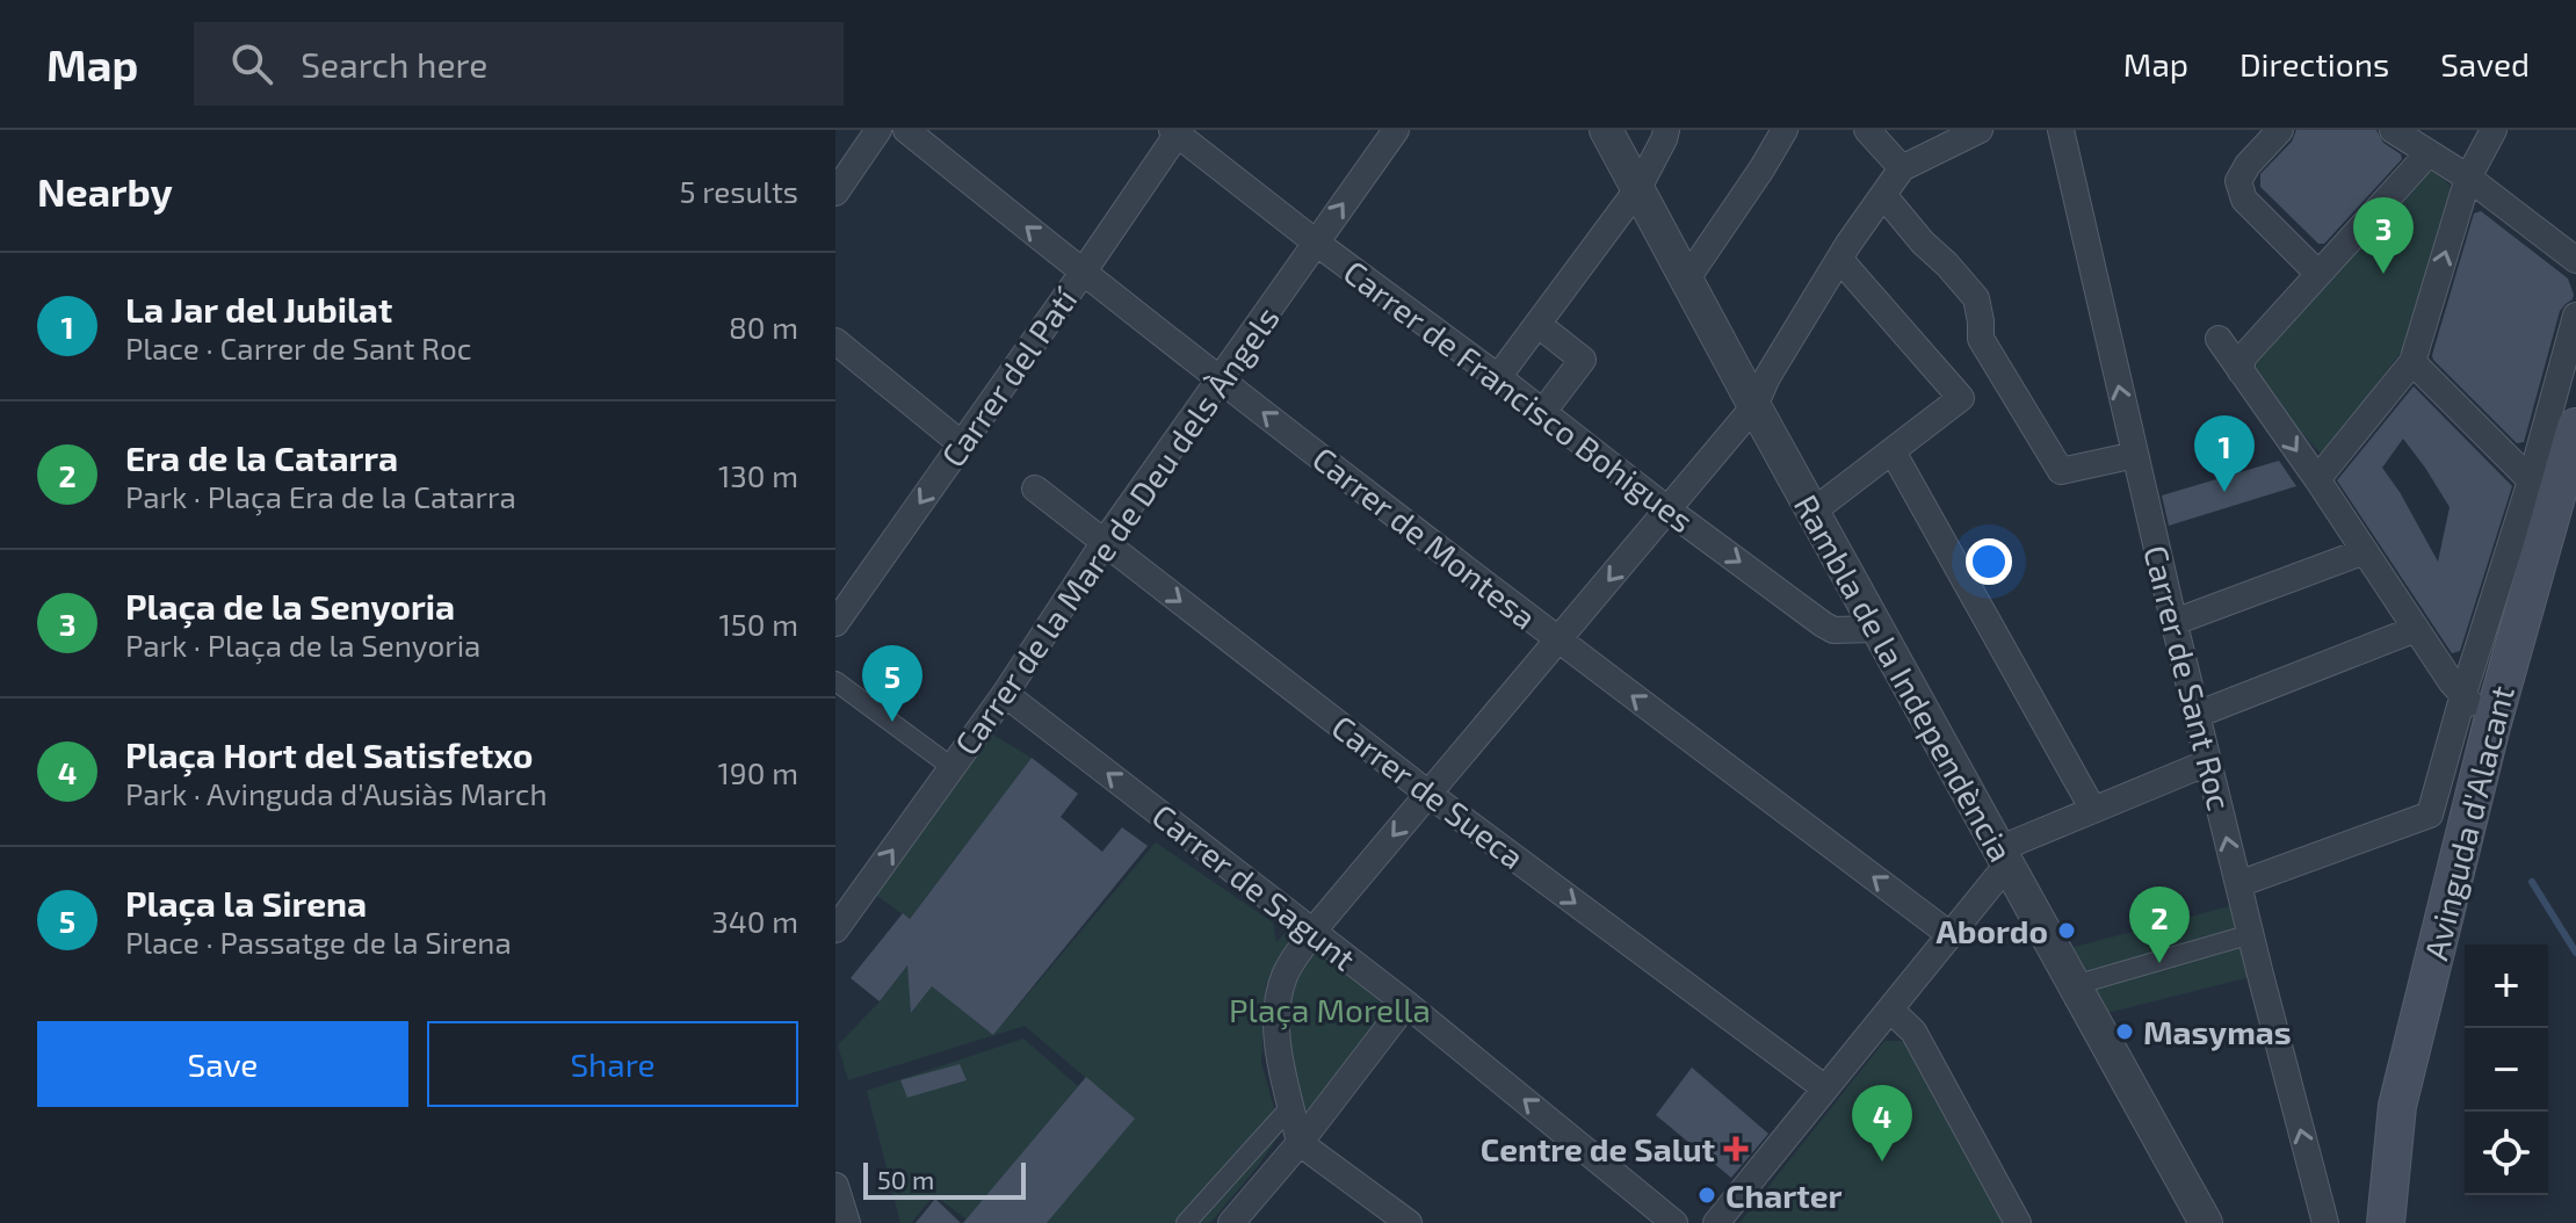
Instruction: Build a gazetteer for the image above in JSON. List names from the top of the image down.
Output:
{
  "streets": {
    "main road": ["Avinguda d'Alacant"],
    "street": [
      "Carrer del Patí",
      "Carrer de Francisco Bohigues",
      "Carrer de la Mare de Deu dels Àngels",
      "Carrer de Montesa",
      "Rambla de la Independència",
      "Carrer de Sant Roc",
      "Carrer de Sueca",
      "Carrer de Sagunt"
    ]
  },
  "crossings": [
    ["Carrer del Patí", "Carrer de Francisco Bohigues"],
    ["Carrer del Patí", "Carrer de Montesa"],
    ["Carrer de Francisco Bohigues", "Carrer de la Mare de Deu dels Àngels"],
    ["Carrer de Francisco Bohigues", "Rambla de la Independència"],
    ["Carrer de la Mare de Deu dels Àngels", "Carrer de Montesa"],
    ["Carrer de la Mare de Deu dels Àngels", "Carrer de Sueca"],
    ["Carrer de la Mare de Deu dels Àngels", "Carrer de Sagunt"],
    ["Carrer de Sant Roc", "Avinguda d'Alacant"]
  ],
  "one_way": [
    "Carrer del Patí",
    "Carrer de Montesa",
    "Carrer de Sant Roc",
    "Carrer de Sueca",
    "Carrer de Sagunt"
  ],
  "parks": ["Plaça Morella"],
  "places": {
    "other": ["Abordo", "Masymas", "Charter"],
    "health": ["Centre de Salut"]
  },
  "scale_bar": "50 m",
  "page": {
    "header": "Map",
    "search": "Search here",
    "nav": ["Map", "Directions", "Saved"],
    "heading": ["Nearby", "5 results"],
    "pins": [
      "3",
      "1",
      "5",
      "2",
      "4"
    ],
    "list": [
      {
        "mark": "1",
        "name": "La Jar del Jubilat",
        "note": "Place · Carrer de Sant Roc",
        "value": "80 m"
      },
      {
        "mark": "2",
        "name": "Era de la Catarra",
        "note": "Park · Plaça Era de la Catarra",
        "value": "130 m"
      },
      {
        "mark": "3",
        "name": "Plaça de la Senyoria",
        "note": "Park · Plaça de la Senyoria",
        "value": "150 m"
      },
      {
        "mark": "4",
        "name": "Plaça Hort del Satisfetxo",
        "note": "Park · Avinguda d'Ausiàs March",
        "value": "190 m"
      },
      {
        "mark": "5",
        "name": "Plaça la Sirena",
        "note": "Place · Passatge de la Sirena",
        "value": "340 m"
      }
    ],
    "map_buttons": ["+", "−"],
    "buttons": ["Save", "Share"],
    "scale": "50 m"
  }
}
